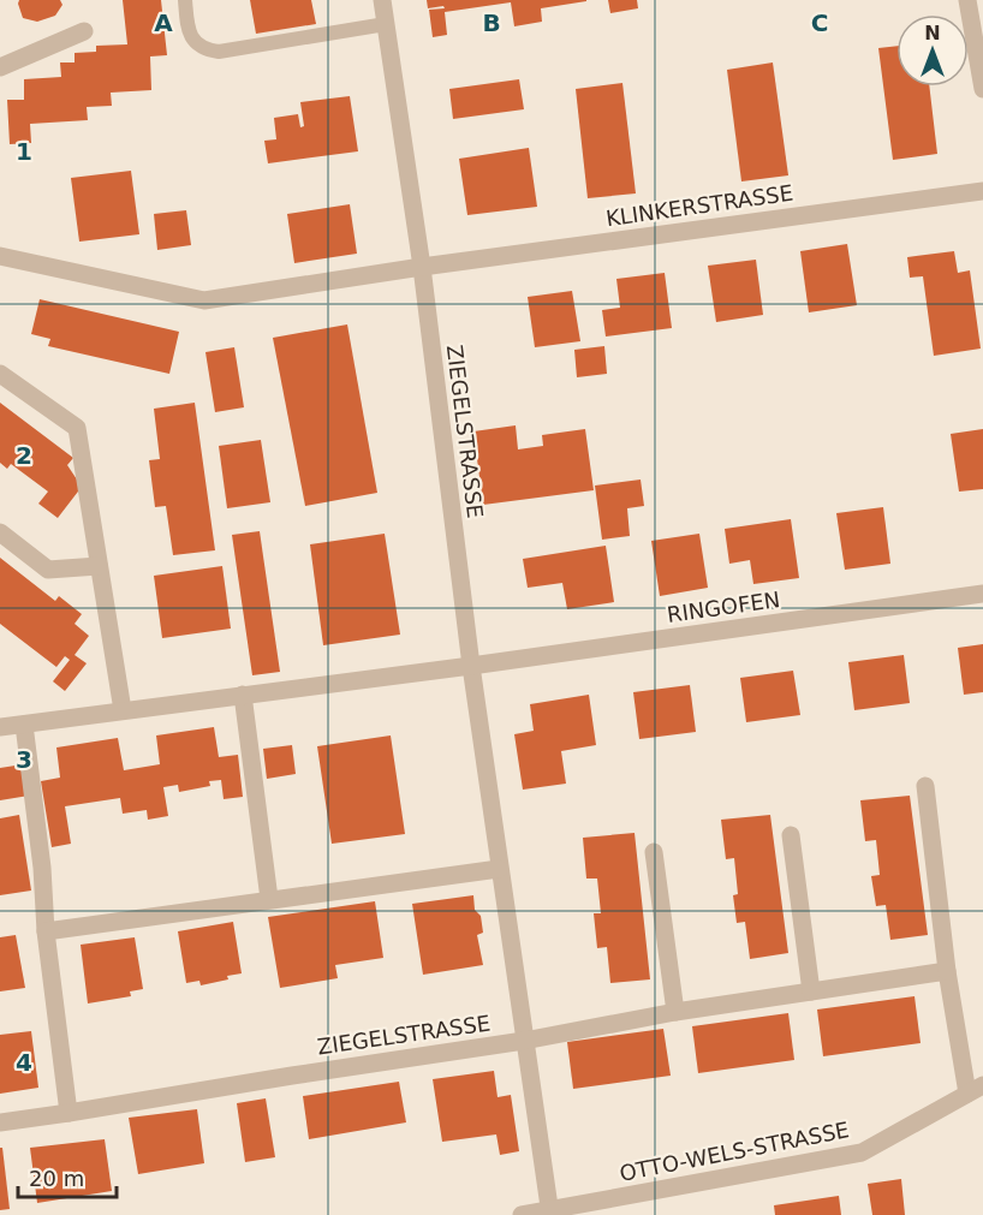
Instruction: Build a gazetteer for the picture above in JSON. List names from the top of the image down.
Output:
{
  "streets": {
    "street": [
      "KLINKERSTRASSE",
      "ZIEGELSTRASSE",
      "RINGOFEN",
      "OTTO-WELS-STRASSE"
    ]
  },
  "crossings": [
    ["KLINKERSTRASSE", "ZIEGELSTRASSE"],
    ["ZIEGELSTRASSE", "RINGOFEN"],
    ["ZIEGELSTRASSE", "OTTO-WELS-STRASSE"]
  ],
  "scale_bar": "20 m",
  "north": "top",
  "grid": {
    "columns": ["A", "B", "C"],
    "rows": [
      "1",
      "2",
      "3",
      "4"
    ]
  }
}
